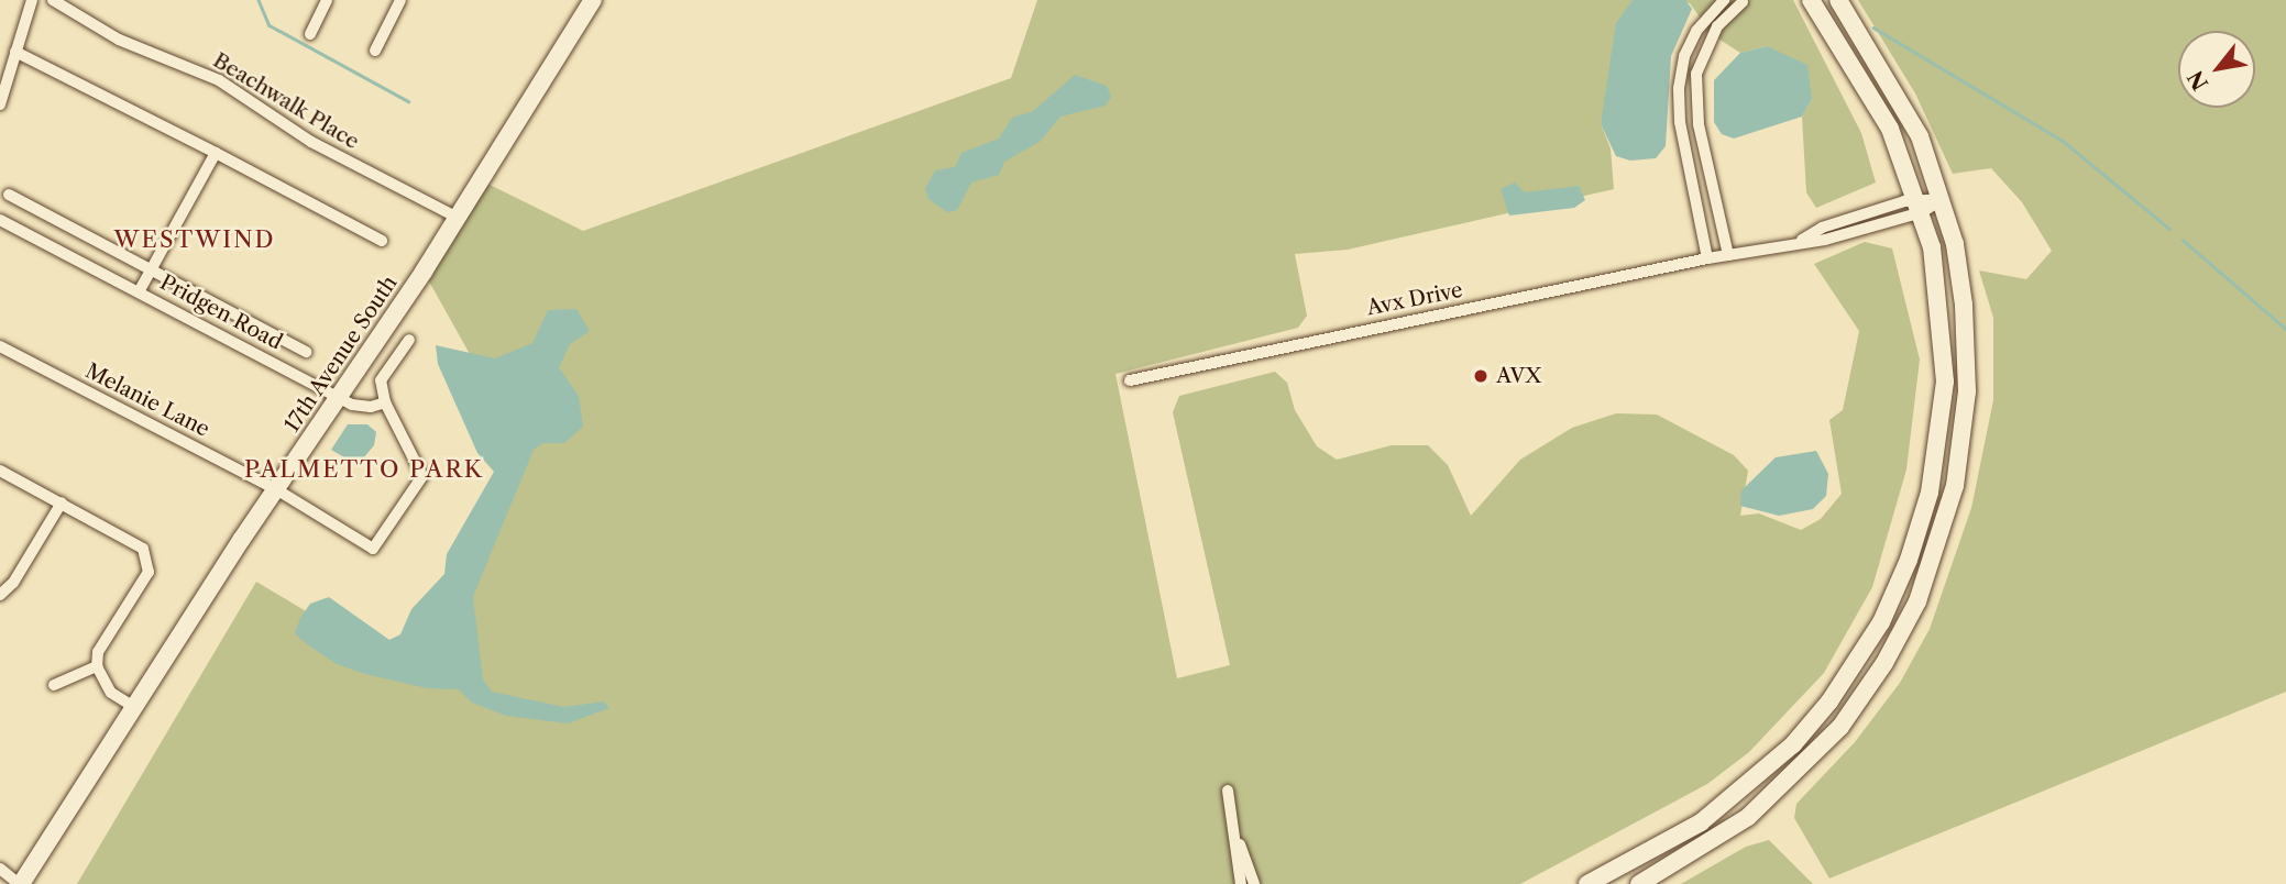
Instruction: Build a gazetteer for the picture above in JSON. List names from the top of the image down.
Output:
{
  "streets": {
    "main road": ["17th Avenue South"],
    "street": [
      "Beachwalk Place",
      "Avx Drive",
      "Pridgen Road",
      "Melanie Lane"
    ]
  },
  "crossings": [
    ["Beachwalk Place", "17th Avenue South"],
    ["Pridgen Road", "17th Avenue South"],
    ["Pridgen Road", "Melanie Lane"],
    ["17th Avenue South", "Melanie Lane"]
  ],
  "districts": ["WESTWIND", "PALMETTO PARK"],
  "places": ["AVX"],
  "north": "bottom left"
}
